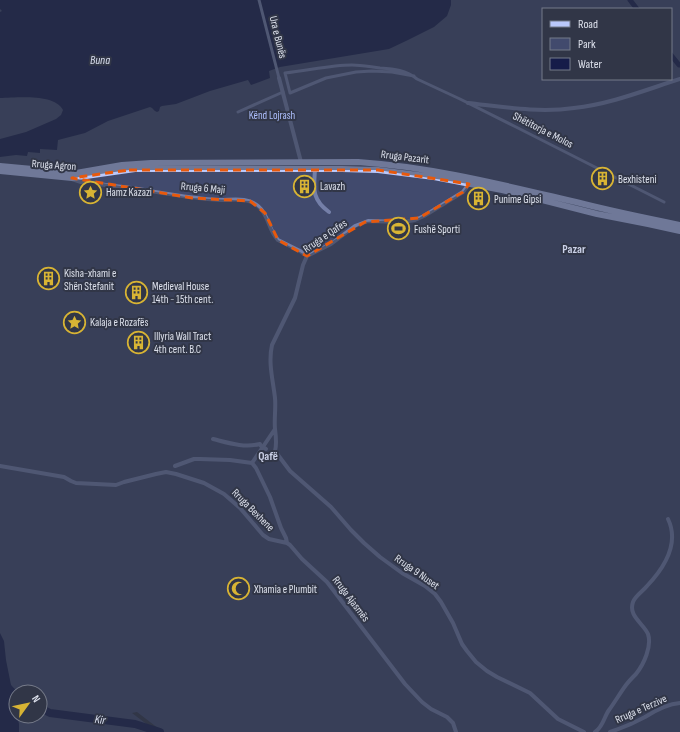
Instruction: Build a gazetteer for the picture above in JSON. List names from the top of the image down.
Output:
{
  "streets": {
    "main road": ["Rruga Pazarit", "Rruga Agron"],
    "street": [
      "Ura e Bunës",
      "Shëtitorja e Molos",
      "Rruga 6 Maji",
      "Rruga e Qafes",
      "Rruga Bexhene",
      "Rruga 9 Nuset",
      "Rruga Ajasmës",
      "Rruga e Terzive"
    ]
  },
  "crossings": [
    ["Rruga Pazarit", "Rruga Agron"],
    ["Rruga Pazarit", "Rruga e Qafes"],
    ["Rruga Agron", "Rruga 6 Maji"],
    ["Rruga 6 Maji", "Rruga e Qafes"],
    ["Rruga e Qafes", "Rruga 9 Nuset"],
    ["Rruga Bexhene", "Rruga Ajasmës"]
  ],
  "districts": ["Pazar", "Qafë"],
  "water": ["Buna", "Kir"],
  "parks": ["Kënd Lojrash"],
  "places": {
    "building": [
      "Bexhisteni",
      "Lavazh",
      "Punime Gipsi",
      "Kisha-xhami e Shën Stefanit",
      "Medieval House 14th - 15th cent.",
      "Illyria Wall Tract 4th cent. B.C"
    ],
    "place": ["Hamz Kazazi", "Kalaja e Rozafës"],
    "sports": ["Fushë Sporti"],
    "mosque": ["Xhamia e Plumbit"]
  },
  "legend": ["Road", "Park", "Water"],
  "north": "top right"
}
